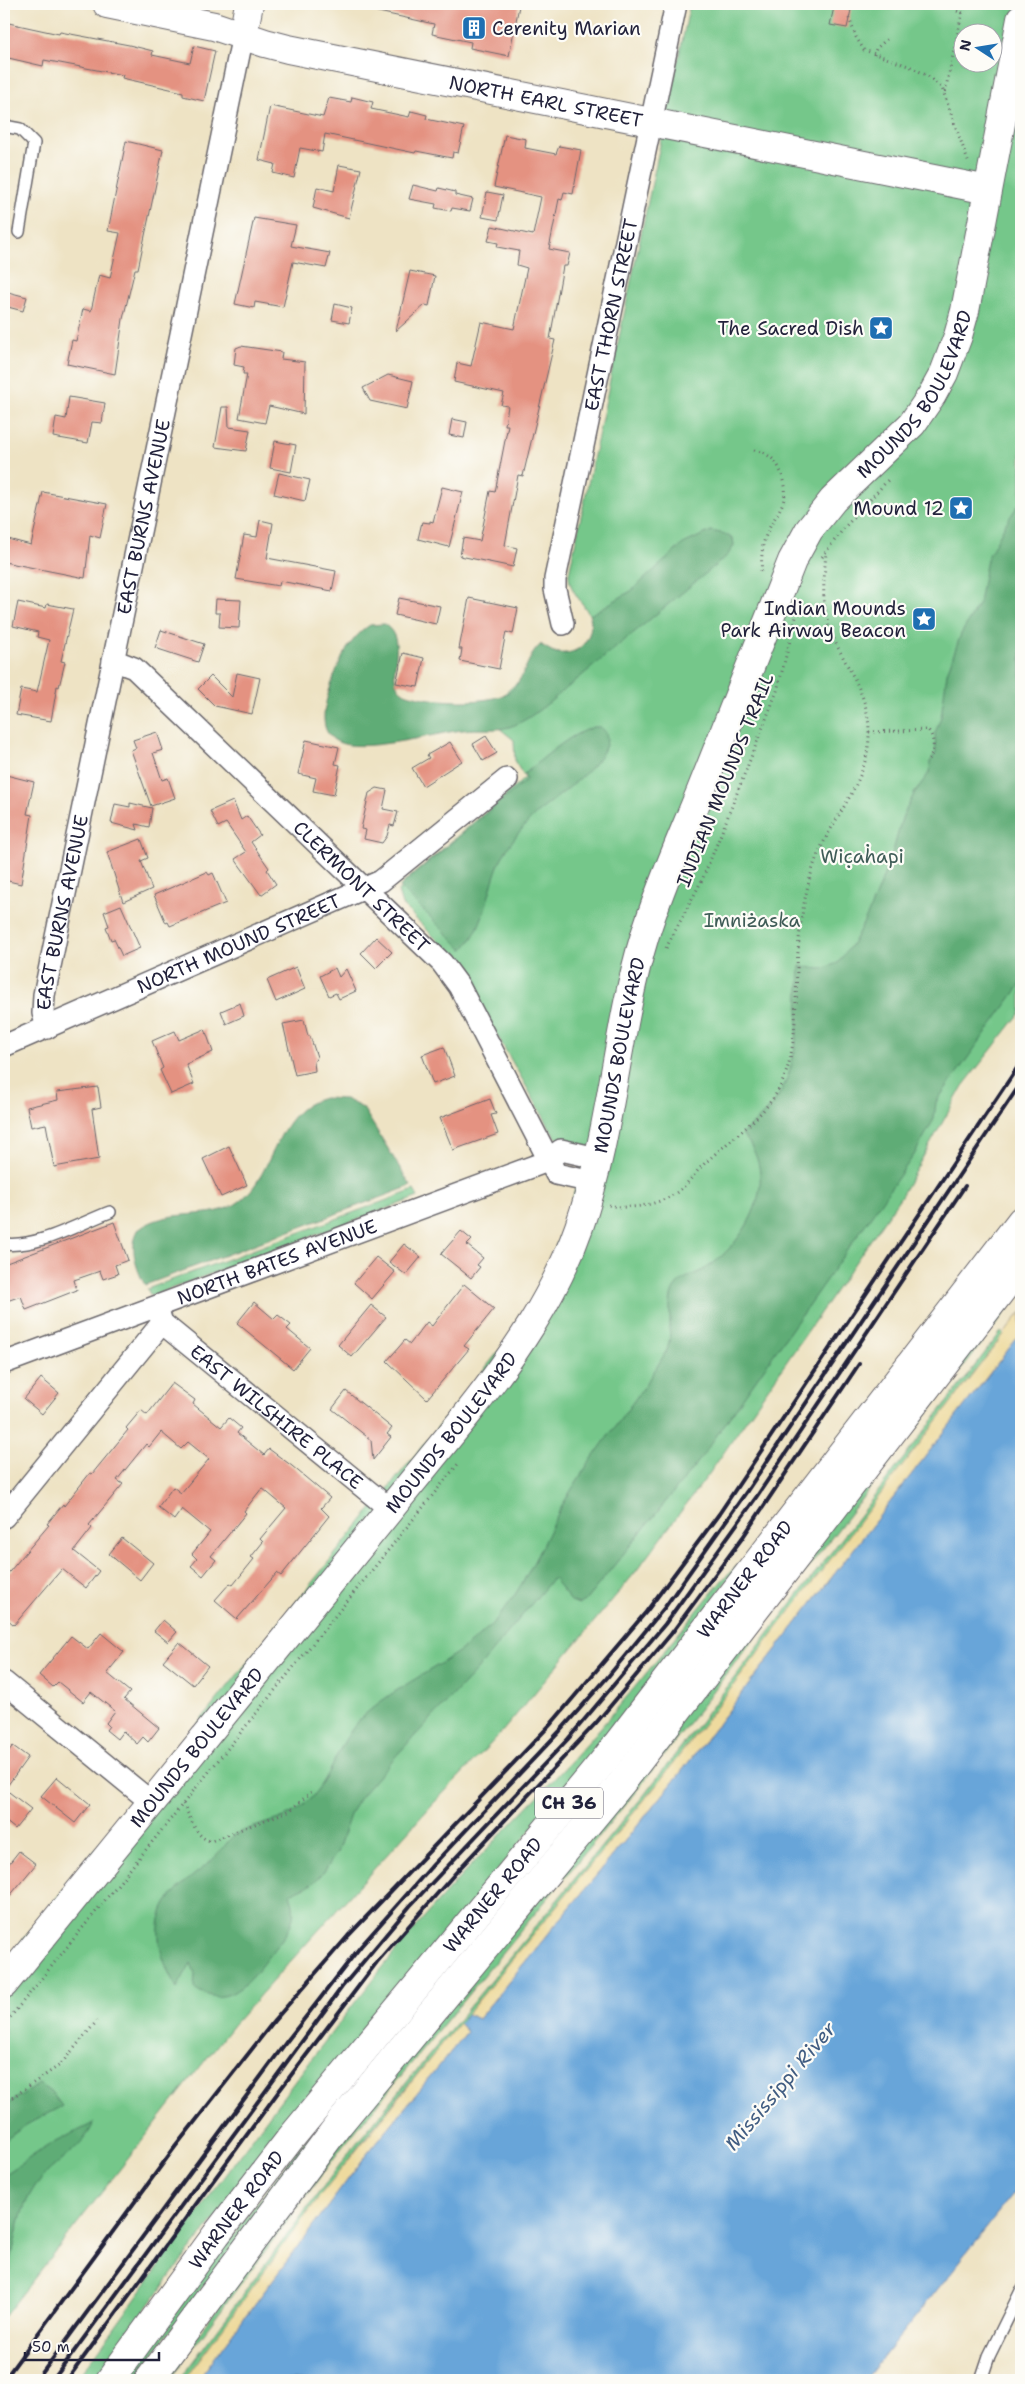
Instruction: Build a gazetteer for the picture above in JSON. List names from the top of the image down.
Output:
{
  "streets": {
    "main road": [
      "NORTH EARL STREET",
      "MOUNDS BOULEVARD",
      "EAST BURNS AVENUE",
      "WARNER ROAD",
      "CH 36"
    ],
    "street": [
      "EAST THORN STREET",
      "CLERMONT STREET",
      "NORTH MOUND STREET",
      "NORTH BATES AVENUE",
      "EAST WILSHIRE PLACE"
    ],
    "path": ["INDIAN MOUNDS TRAIL"]
  },
  "crossings": [
    ["NORTH EARL STREET", "EAST THORN STREET"],
    ["NORTH EARL STREET", "MOUNDS BOULEVARD"],
    ["NORTH EARL STREET", "EAST BURNS AVENUE"],
    ["MOUNDS BOULEVARD", "CLERMONT STREET"],
    ["MOUNDS BOULEVARD", "EAST WILSHIRE PLACE"],
    ["EAST BURNS AVENUE", "CLERMONT STREET"],
    ["EAST BURNS AVENUE", "NORTH MOUND STREET"],
    ["CLERMONT STREET", "NORTH MOUND STREET"],
    ["CLERMONT STREET", "NORTH BATES AVENUE"],
    ["NORTH BATES AVENUE", "EAST WILSHIRE PLACE"]
  ],
  "water": ["Mississippi River"],
  "parks": ["Wic̣aḣapi", "Imniżaska"],
  "places": {
    "building": ["Cerenity Marian"],
    "place": ["The Sacred Dish", "Mound 12", "Indian Mounds Park Airway Beacon"]
  },
  "scale_bar": "50 m",
  "north": "left"
}
